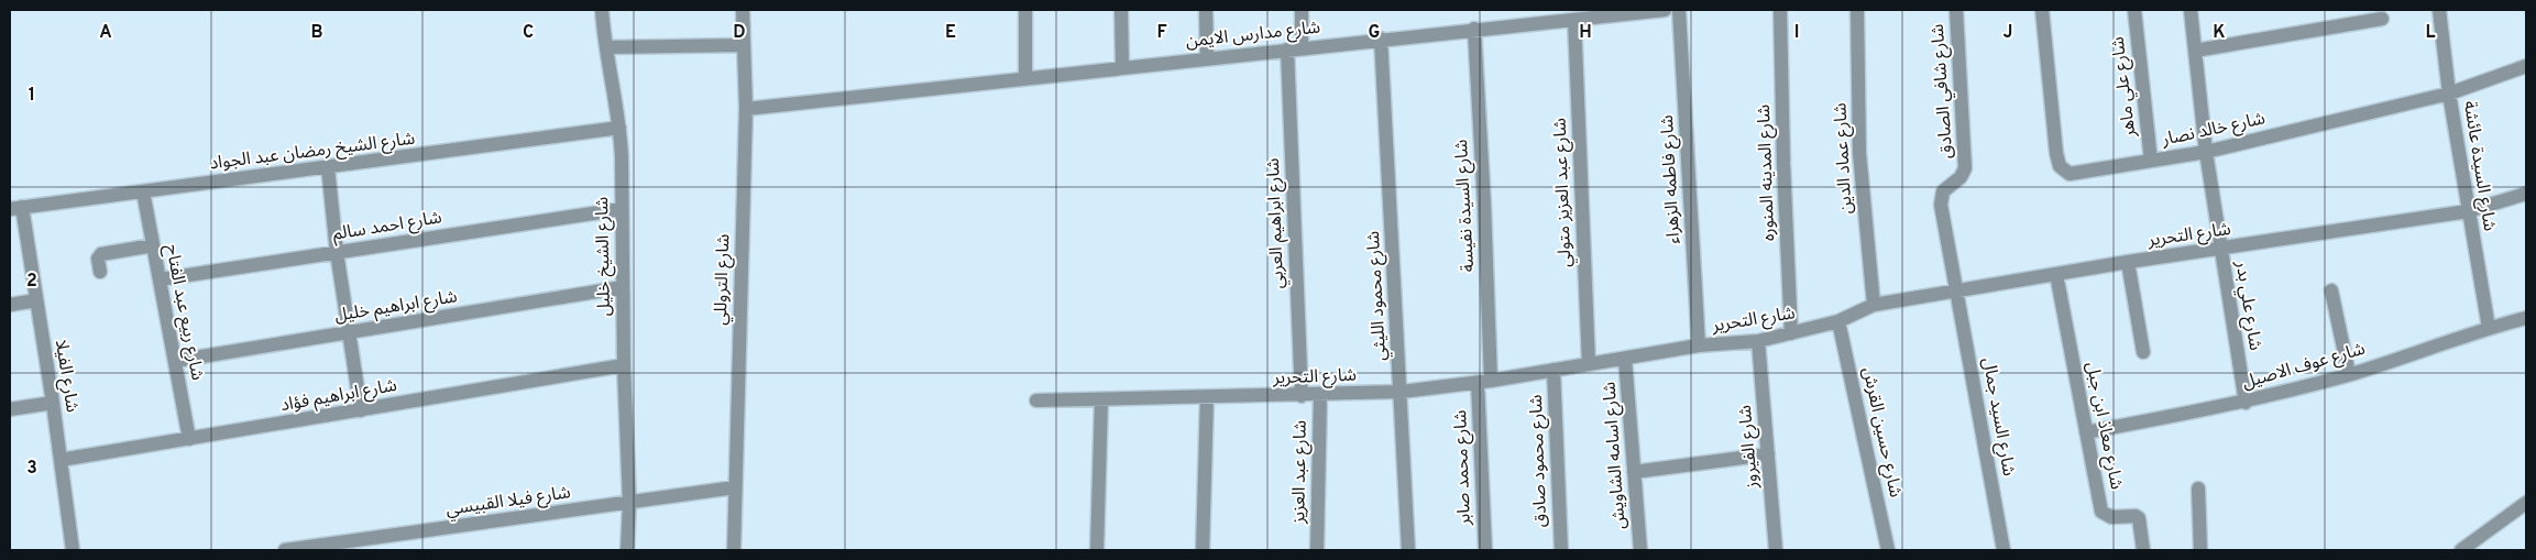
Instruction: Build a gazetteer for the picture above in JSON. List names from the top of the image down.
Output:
{
  "streets": {
    "street": [
      "شارع مدارس الايمن",
      "شارع علي ماهر",
      "شارع شافي الصادق",
      "شارع خالد نصار",
      "شارع الشيخ رمضان عبد الجواد",
      "شارع عماد الدين",
      "شارع السيدة عائشة",
      "شارع المدينه المنوره",
      "شارع فاطمه الزهراء",
      "شارع عبد العزيز متولي",
      "شارع السيدة نفيسة",
      "شارع ابراهيم العربي",
      "شارع احمد سالم",
      "شارع التحرير",
      "شارع الشيخ خليل",
      "شارع التروللي",
      "شارع محمود الليثي",
      "شارع علي بدر",
      "شارع ابراهيم خليل",
      "شارع ربيع عبد الفتاح",
      "شارع عوف الاصيل",
      "شارع الفيلا",
      "شارع ابراهيم فؤاد",
      "شارع السيد جمال",
      "شارع معاذ ابن جبل",
      "شارع حسين القرش",
      "شارع الفيروز",
      "شارع اسامه الشاويش",
      "شارع محمود صادق",
      "شارع محمد صابر",
      "شارع عبد العزيز",
      "شارع فيلا القبيسي"
    ]
  },
  "crossings": [
    ["شارع مدارس الايمن", "شارع عبد العزيز متولي"],
    ["شارع مدارس الايمن", "شارع السيدة نفيسة"],
    ["شارع مدارس الايمن", "شارع ابراهيم العربي"],
    ["شارع مدارس الايمن", "شارع التروللي"],
    ["شارع مدارس الايمن", "شارع محمود الليثي"],
    ["شارع علي ماهر", "شارع خالد نصار"],
    ["شارع شافي الصادق", "شارع التحرير"],
    ["شارع شافي الصادق", "شارع السيد جمال"],
    ["شارع خالد نصار", "شارع السيدة عائشة"],
    ["شارع خالد نصار", "شارع علي بدر"],
    ["شارع الشيخ رمضان عبد الجواد", "شارع الشيخ خليل"],
    ["شارع الشيخ رمضان عبد الجواد", "شارع ربيع عبد الفتاح"],
    ["شارع الشيخ رمضان عبد الجواد", "شارع الفيلا"],
    ["شارع عماد الدين", "شارع التحرير"],
    ["شارع السيدة عائشة", "شارع التحرير"],
    ["شارع السيدة عائشة", "شارع عوف الاصيل"],
    ["شارع المدينه المنوره", "شارع التحرير"],
    ["شارع فاطمه الزهراء", "شارع التحرير"],
    ["شارع عبد العزيز متولي", "شارع التحرير"],
    ["شارع السيدة نفيسة", "شارع التحرير"],
    ["شارع السيدة نفيسة", "شارع محمد صابر"],
    ["شارع ابراهيم العربي", "شارع التحرير"],
    ["شارع احمد سالم", "شارع الشيخ خليل"],
    ["شارع احمد سالم", "شارع ربيع عبد الفتاح"],
    ["شارع التحرير", "شارع محمود الليثي"],
    ["شارع التحرير", "شارع علي بدر"],
    ["شارع التحرير", "شارع السيد جمال"],
    ["شارع التحرير", "شارع معاذ ابن جبل"],
    ["شارع التحرير", "شارع حسين القرش"],
    ["شارع التحرير", "شارع الفيروز"],
    ["شارع التحرير", "شارع اسامه الشاويش"],
    ["شارع التحرير", "شارع محمود صادق"],
    ["شارع التحرير", "شارع محمد صابر"],
    ["شارع التحرير", "شارع عبد العزيز"],
    ["شارع الشيخ خليل", "شارع ابراهيم خليل"],
    ["شارع الشيخ خليل", "شارع ابراهيم فؤاد"],
    ["شارع الشيخ خليل", "شارع فيلا القبيسي"],
    ["شارع التروللي", "شارع فيلا القبيسي"],
    ["شارع علي بدر", "شارع عوف الاصيل"],
    ["شارع ابراهيم خليل", "شارع ربيع عبد الفتاح"],
    ["شارع ربيع عبد الفتاح", "شارع ابراهيم فؤاد"],
    ["شارع عوف الاصيل", "شارع معاذ ابن جبل"],
    ["شارع الفيلا", "شارع ابراهيم فؤاد"]
  ],
  "grid": {
    "columns": [
      "A",
      "B",
      "C",
      "D",
      "E",
      "F",
      "G",
      "H",
      "I",
      "J",
      "K",
      "L"
    ],
    "rows": ["1", "2", "3"]
  }
}
